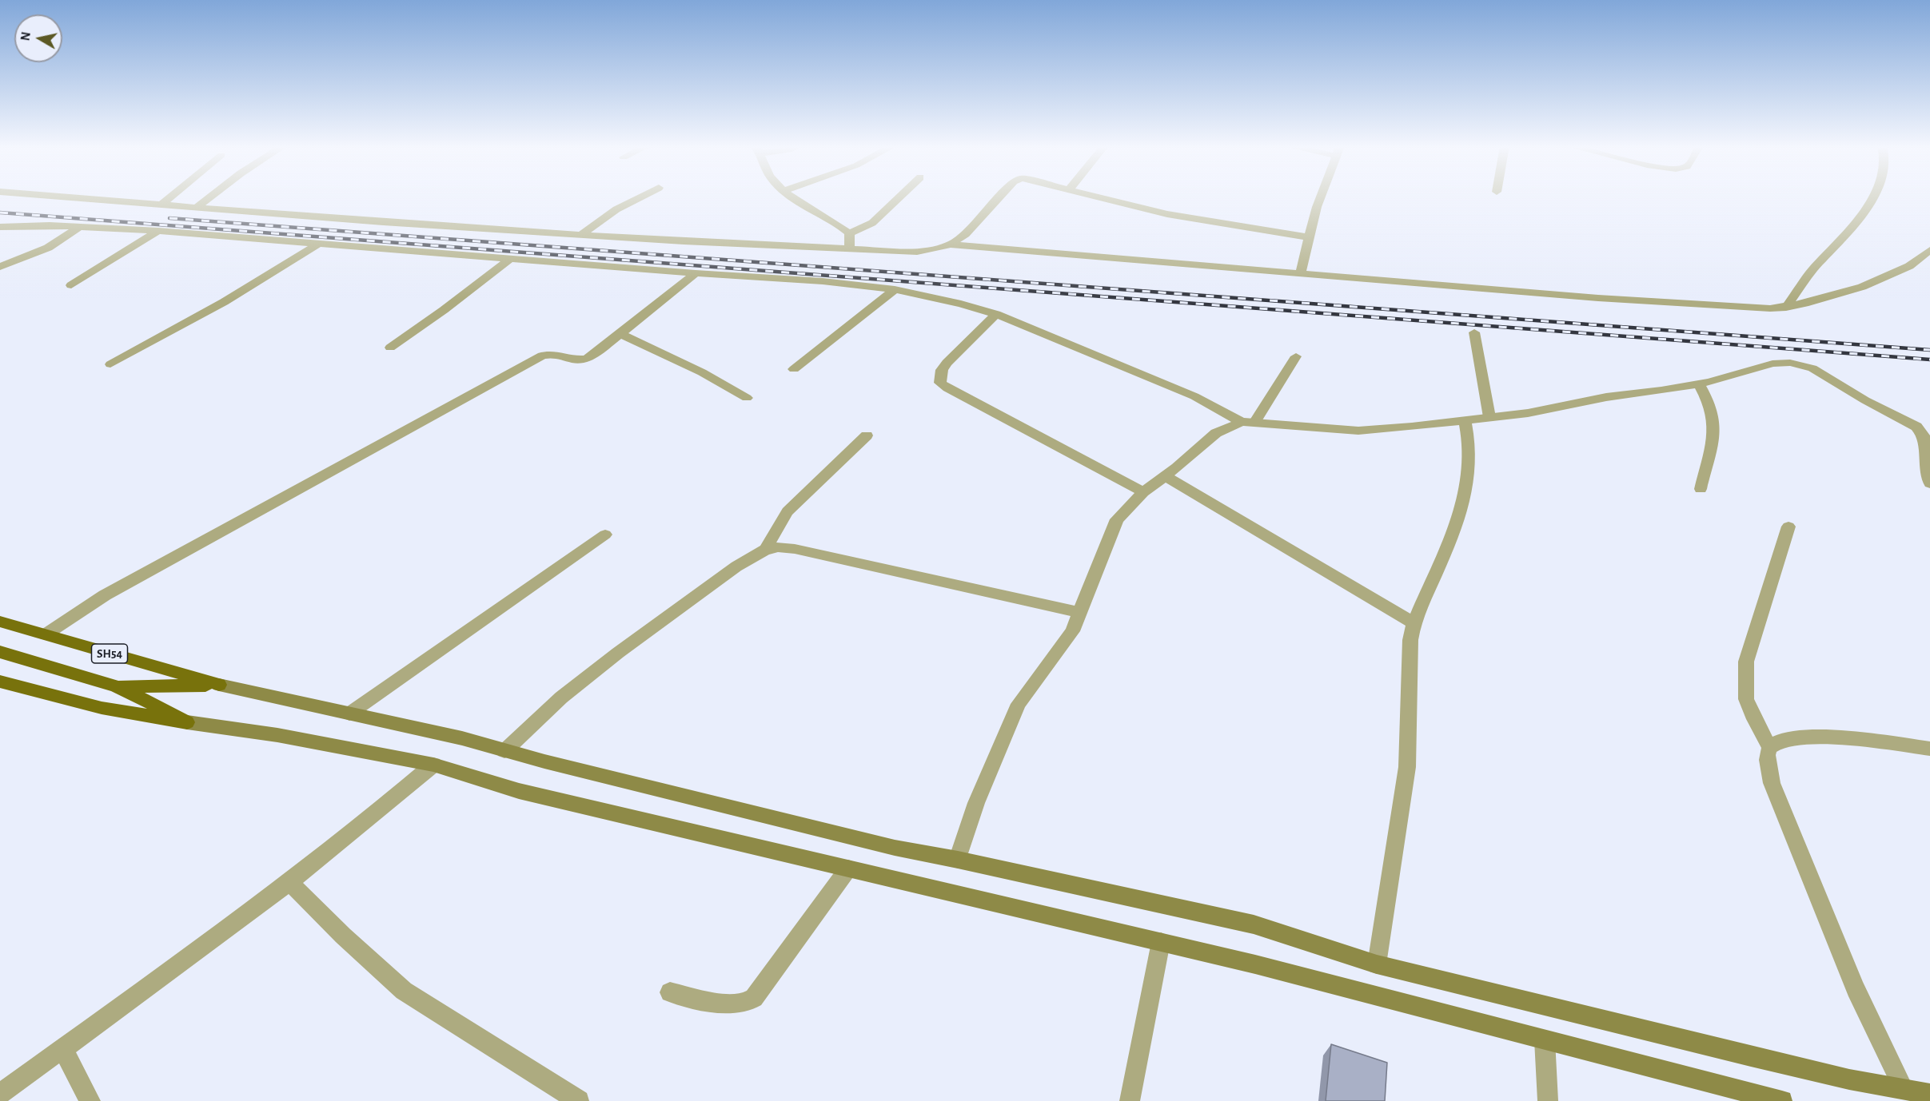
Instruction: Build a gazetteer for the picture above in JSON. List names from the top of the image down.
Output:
{
  "streets": {
    "main road": ["SH54"]
  },
  "north": "left"
}
